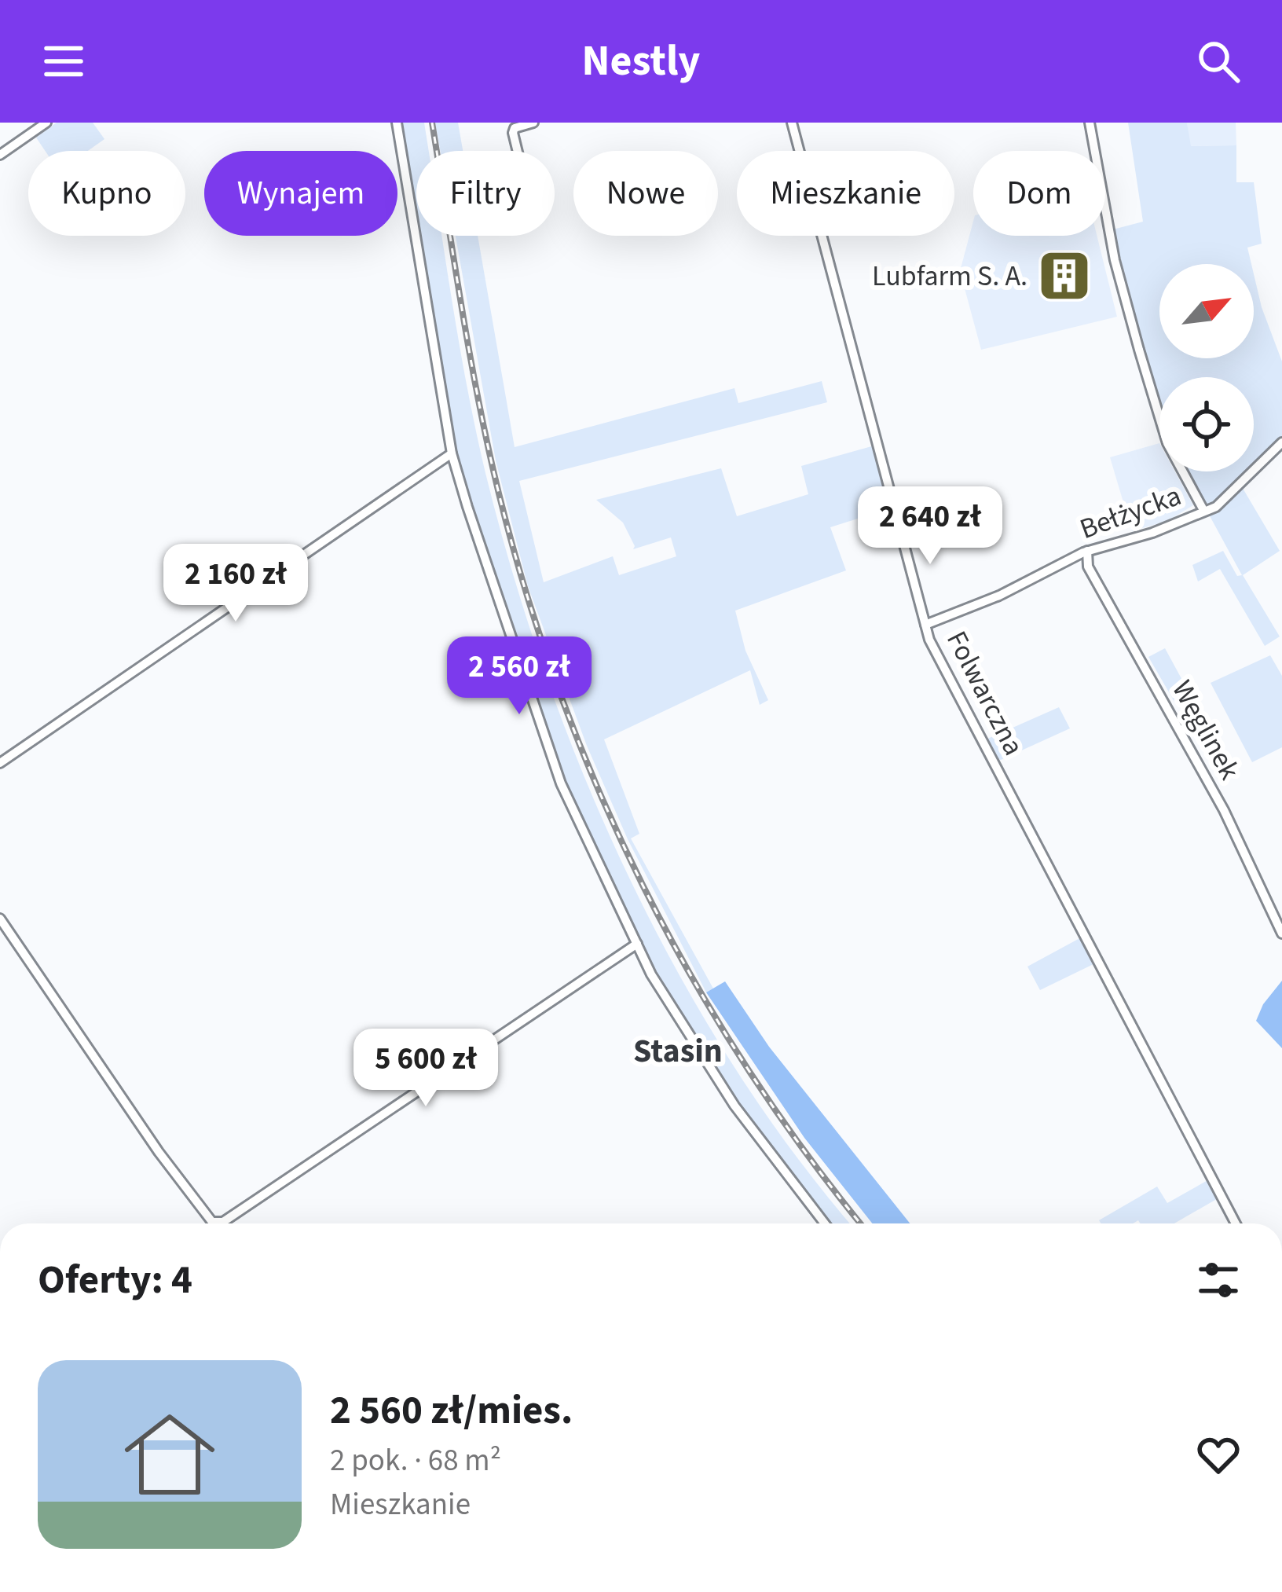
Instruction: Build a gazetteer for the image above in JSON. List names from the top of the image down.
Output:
{
  "streets": {
    "street": ["Bełżycka", "Folwarczna", "Węglinek"]
  },
  "crossings": [
    ["Bełżycka", "Folwarczna"],
    ["Bełżycka", "Węglinek"]
  ],
  "districts": ["Stasin"],
  "places": {
    "building": ["Lubfarm S. A."]
  },
  "north": "top right",
  "page": {
    "header": "Nestly",
    "chip": [
      "Kupno",
      "Wynajem",
      "Filtry",
      "Nowe",
      "Mieszkanie",
      "Dom"
    ],
    "price": [
      "2 640 zł",
      "2 160 zł",
      "2 560 zł",
      "5 600 zł"
    ],
    "heading": "Oferty: 4",
    "list": [
      {
        "name": "2 560 zł/mies.",
        "note": "2 pok. · 68 m² · Mieszkanie"
      }
    ]
  }
}
